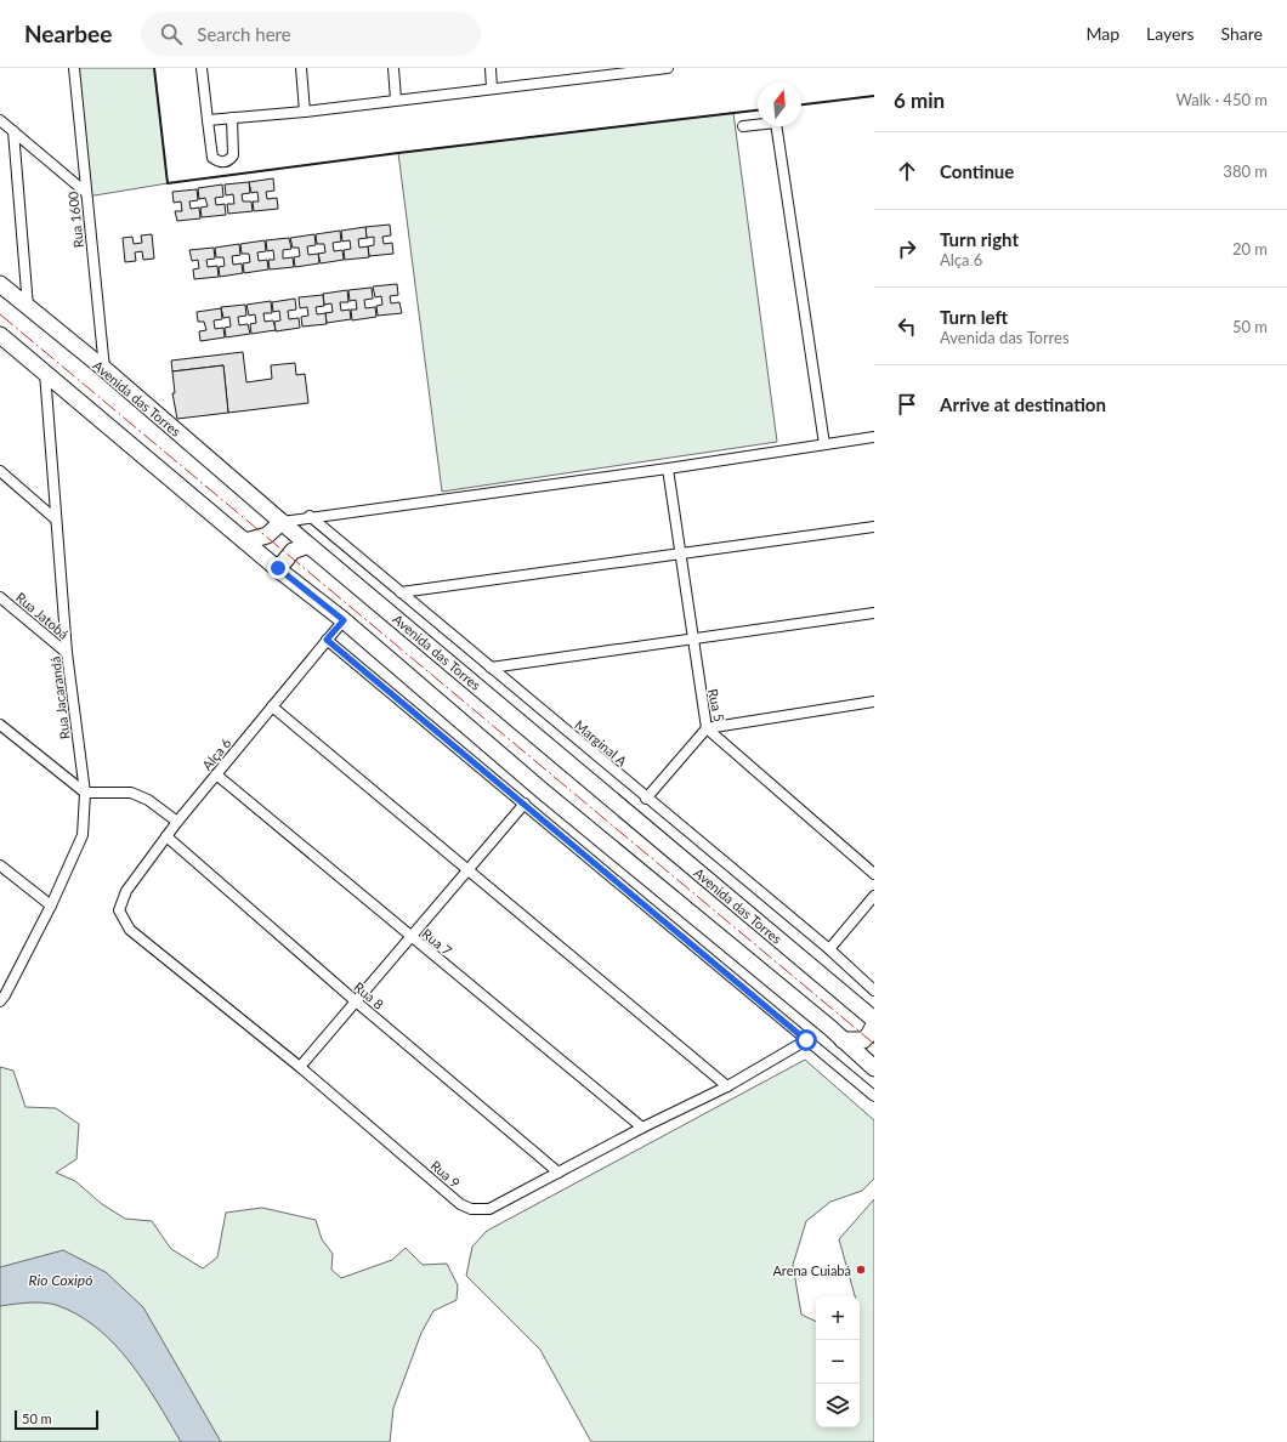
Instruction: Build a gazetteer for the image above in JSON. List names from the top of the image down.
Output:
{
  "streets": {
    "main road": ["Avenida das Torres"],
    "street": [
      "Rua 1600",
      "Rua Jatobá",
      "Rua Jacarandá",
      "Rua 5",
      "Marginal A",
      "Alça 6",
      "Rua 7",
      "Rua 8",
      "Rua 9"
    ]
  },
  "crossings": [
    ["Rua 1600", "Avenida das Torres"],
    ["Rua Jatobá", "Rua Jacarandá"],
    ["Alça 6", "Rua 7"],
    ["Alça 6", "Rua 8"],
    ["Alça 6", "Rua 9"],
    ["Rua 7", "Rua 9"],
    ["Rua 8", "Rua 9"]
  ],
  "water": ["Rio Coxipó"],
  "places": ["Arena Cuiabá"],
  "scale_bar": "50 m",
  "north": "top",
  "page": {
    "header": "Nearbee",
    "search": "Search here",
    "nav": ["Map", "Layers", "Share"],
    "heading": ["6 min", "Walk · 450 m"],
    "list": [
      ["Continue", "380 m"],
      ["Turn right", "Alça 6", "20 m"],
      ["Turn left", "Avenida das Torres", "50 m"],
      "Arrive at destination"
    ],
    "map_buttons": ["+", "−"],
    "scale": "50 m"
  }
}
